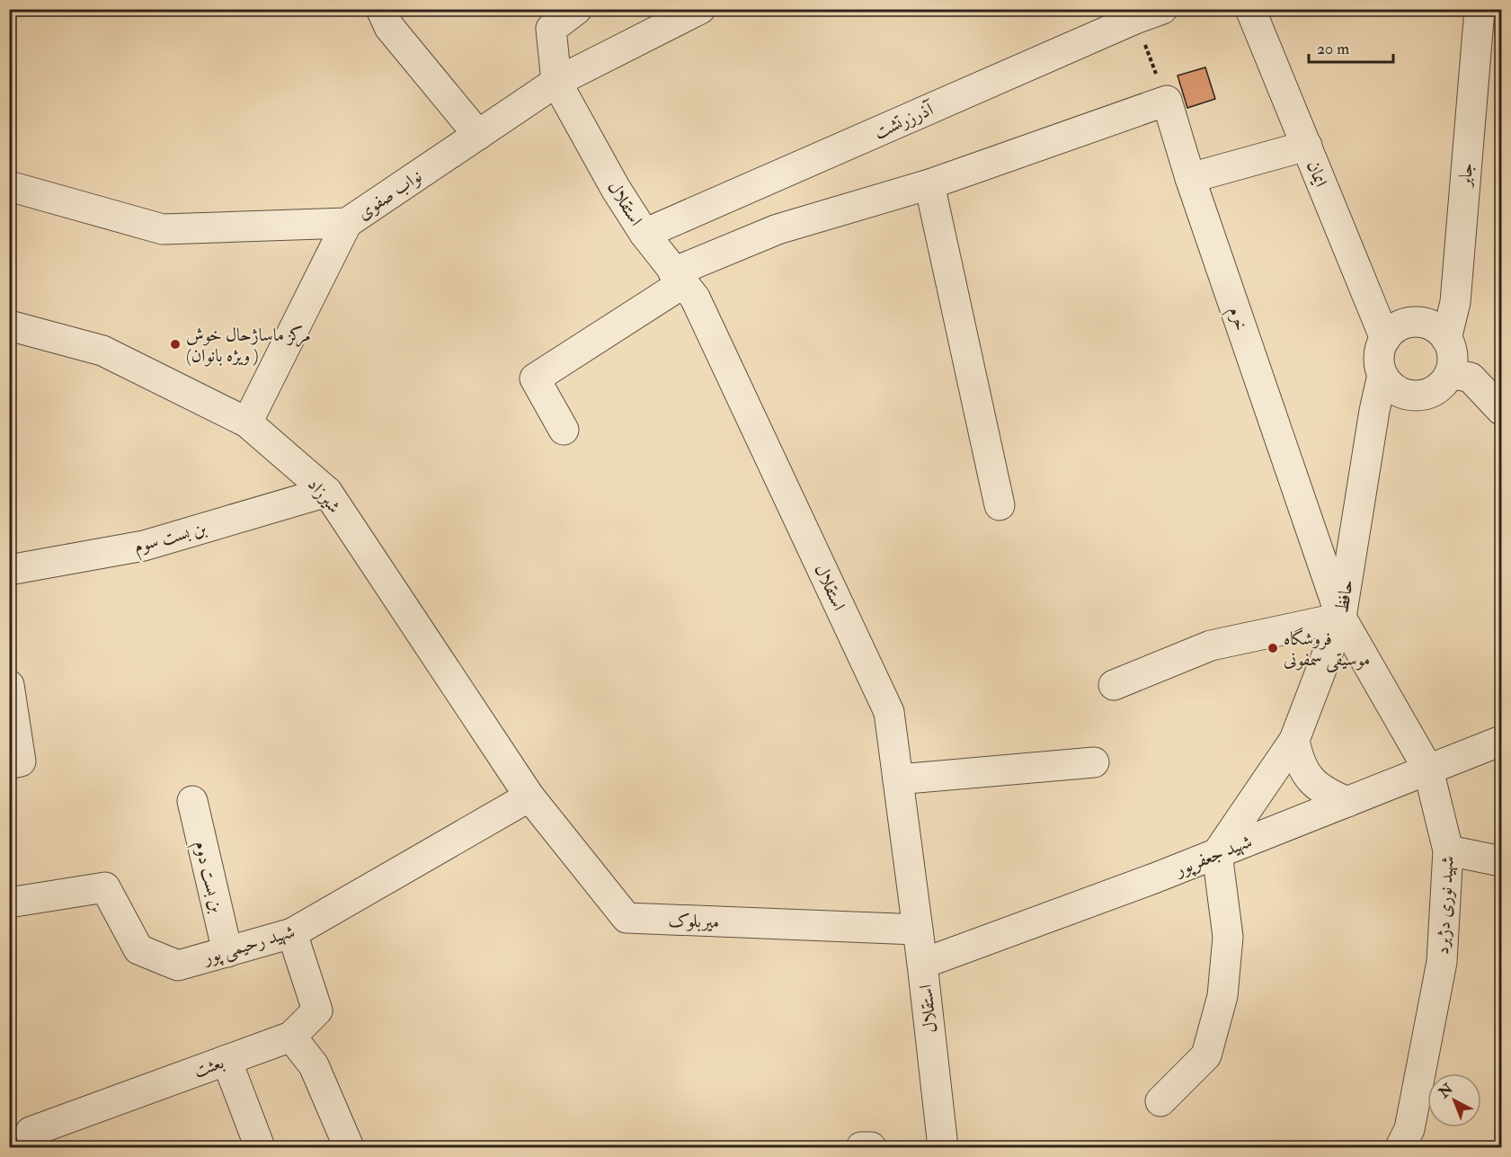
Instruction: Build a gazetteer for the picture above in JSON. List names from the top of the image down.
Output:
{
  "streets": {
    "street": [
      "آذرزرتشت",
      "ایمان",
      "جابر",
      "نواب صفوی",
      "استقلال",
      "خرم",
      "شیرزاد",
      "بن بست سوم",
      "حافظ",
      "شهید جعفرپور",
      "بن بست دوم",
      "شهید نوری دژبرد",
      "میربلوک",
      "شهید رحیمی پور",
      "بعثت"
    ]
  },
  "crossings": [
    ["آذرزرتشت", "استقلال"],
    ["ایمان", "جابر"],
    ["ایمان", "حافظ"],
    ["جابر", "حافظ"],
    ["نواب صفوی", "استقلال"],
    ["استقلال", "شهید جعفرپور"],
    ["استقلال", "میربلوک"],
    ["خرم", "حافظ"],
    ["خرم", "شهید نوری دژبرد"],
    ["شیرزاد", "بن بست سوم"],
    ["شیرزاد", "میربلوک"],
    ["شیرزاد", "شهید رحیمی پور"],
    ["حافظ", "شهید جعفرپور"],
    ["حافظ", "شهید نوری دژبرد"],
    ["شهید جعفرپور", "شهید نوری دژبرد"],
    ["بن بست دوم", "شهید رحیمی پور"],
    ["میربلوک", "شهید رحیمی پور"],
    ["شهید رحیمی پور", "بعثت"]
  ],
  "places": ["مرکز ماساژحال خوش (ویژه بانوان )", "فروشگاه موسیقی سمفونی"],
  "scale_bar": "20 m",
  "north": "top left"
}
